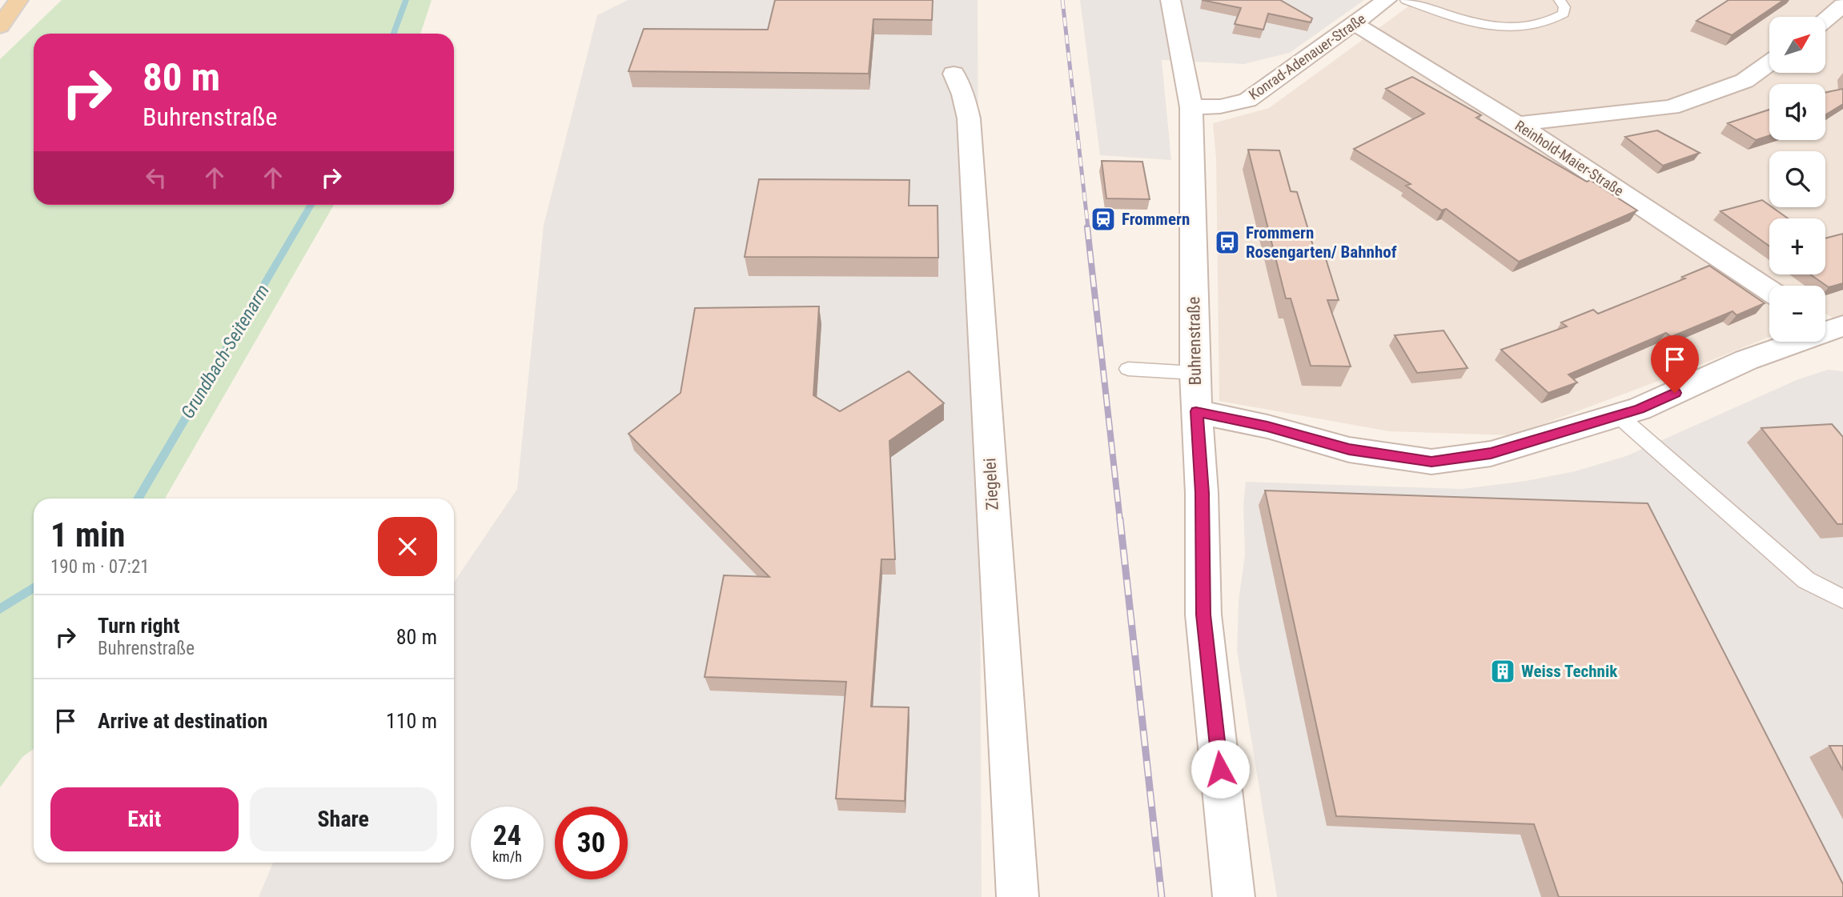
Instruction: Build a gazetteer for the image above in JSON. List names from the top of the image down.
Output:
{
  "streets": {
    "street": [
      "Konrad-Adenauer-Straße",
      "Reinhold-Maier-Straße",
      "Buhrenstraße",
      "Ziegelei"
    ]
  },
  "crossings": [
    ["Konrad-Adenauer-Straße", "Reinhold-Maier-Straße"],
    ["Konrad-Adenauer-Straße", "Buhrenstraße"]
  ],
  "water": ["Grundbach-Seitenarm"],
  "places": {
    "station": ["Frommern"],
    "bus stop": ["Frommern Rosengarten/ Bahnhof"],
    "building": ["Weiss Technik"]
  },
  "north": "top right",
  "page": {
    "map_buttons": ["+", "−"],
    "turn": ["80 m", "Buhrenstraße"],
    "heading": ["1 min", "190 m · 07:21"],
    "list": [
      {
        "name": "Turn right",
        "note": "Buhrenstraße",
        "value": "80 m"
      },
      {
        "name": "Arrive at destination",
        "value": "110 m"
      }
    ],
    "buttons": ["Exit", "Share"],
    "speed": "24 km/h",
    "limit": "30"
  }
}
